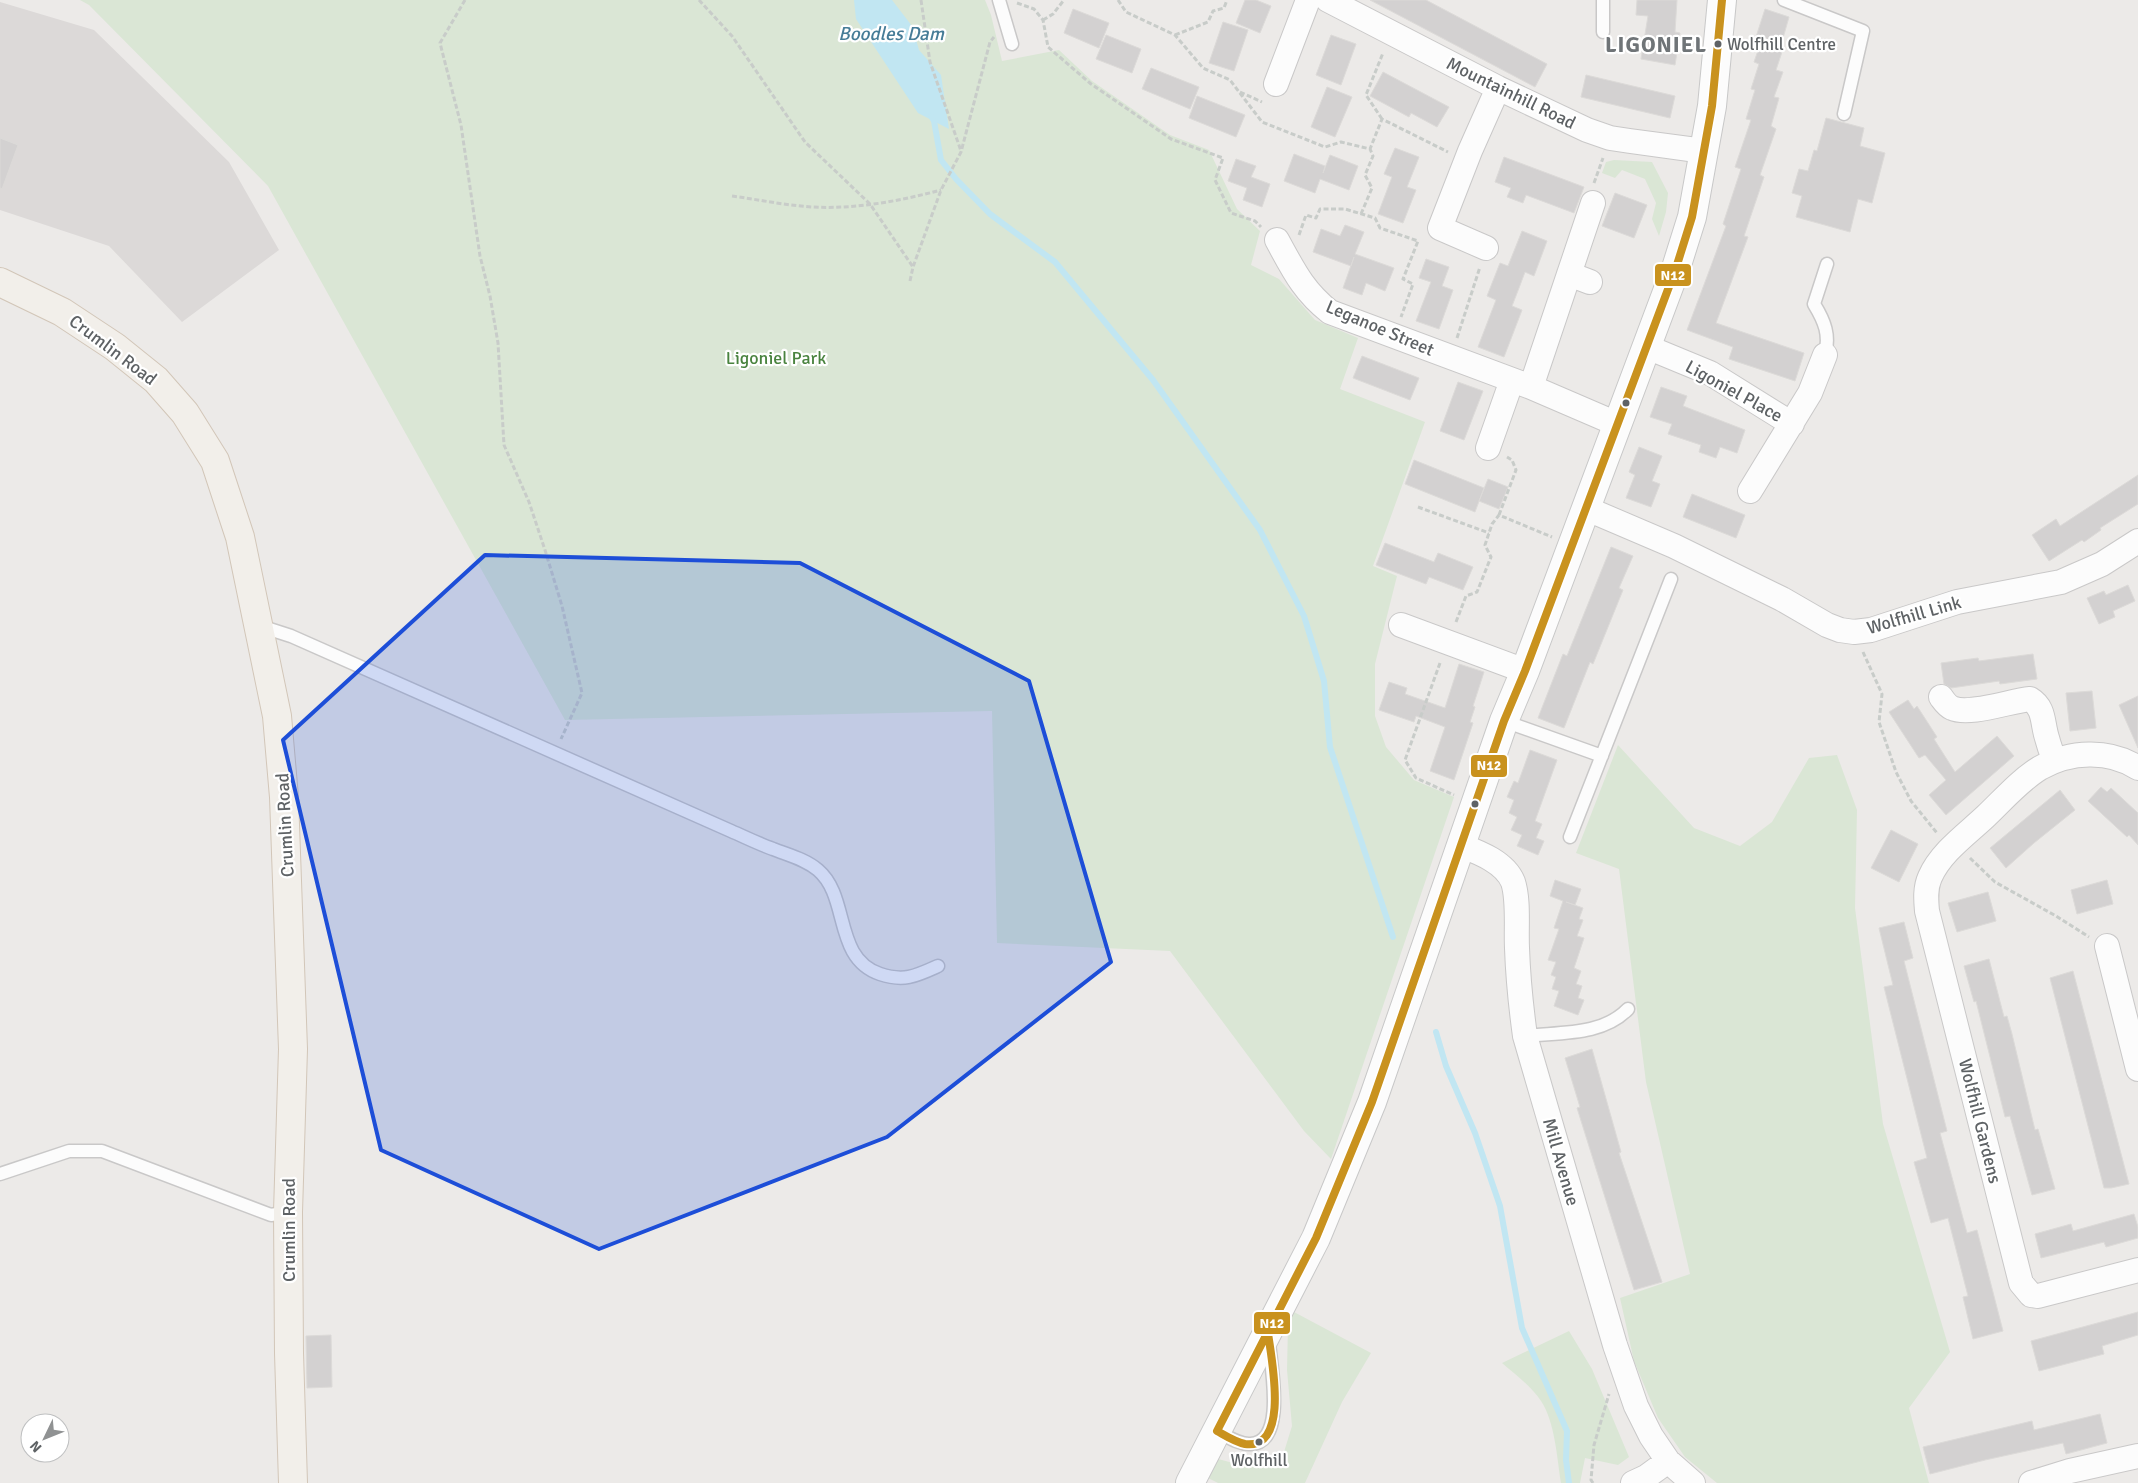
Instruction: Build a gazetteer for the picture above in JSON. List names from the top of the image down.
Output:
{
  "streets": {
    "main road": ["Crumlin Road"],
    "street": [
      "Mountainhill Road",
      "Leganoe Street",
      "Ligoniel Place",
      "Wolfhill Link",
      "Wolfhill Gardens",
      "Mill Avenue"
    ]
  },
  "districts": ["LIGONIEL"],
  "water": ["Boodles Dam"],
  "parks": ["Ligoniel Park"],
  "places": ["Wolfhill Centre", "Wolfhill"],
  "lines": ["transit line N12"],
  "north": "bottom left"
}
